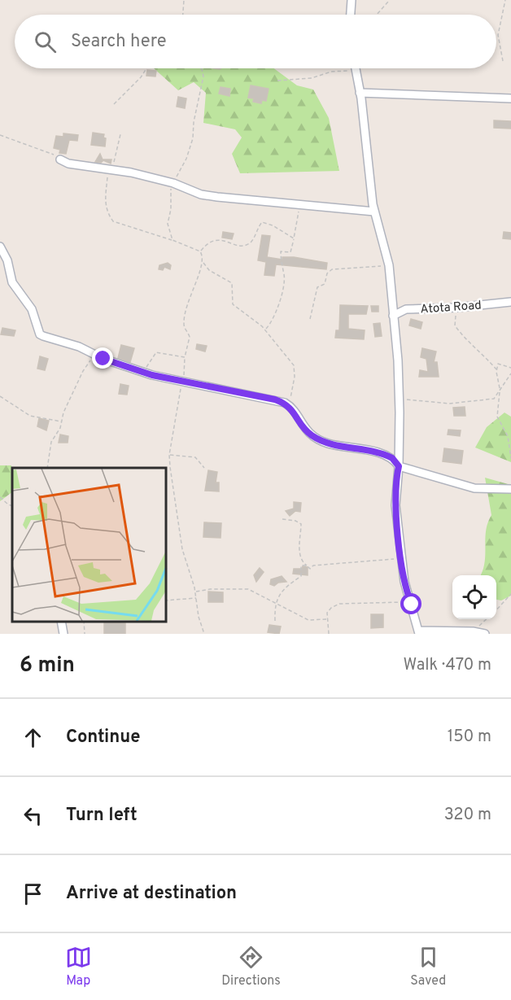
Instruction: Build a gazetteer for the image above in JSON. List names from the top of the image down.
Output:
{
  "streets": {
    "street": ["Atota Road"]
  },
  "page": {
    "search": "Search here",
    "heading": ["6 min", "Walk · 470 m"],
    "list": [
      ["Continue", "150 m"],
      ["Turn left", "320 m"],
      "Arrive at destination"
    ],
    "nav": ["Map", "Directions", "Saved"]
  }
}
